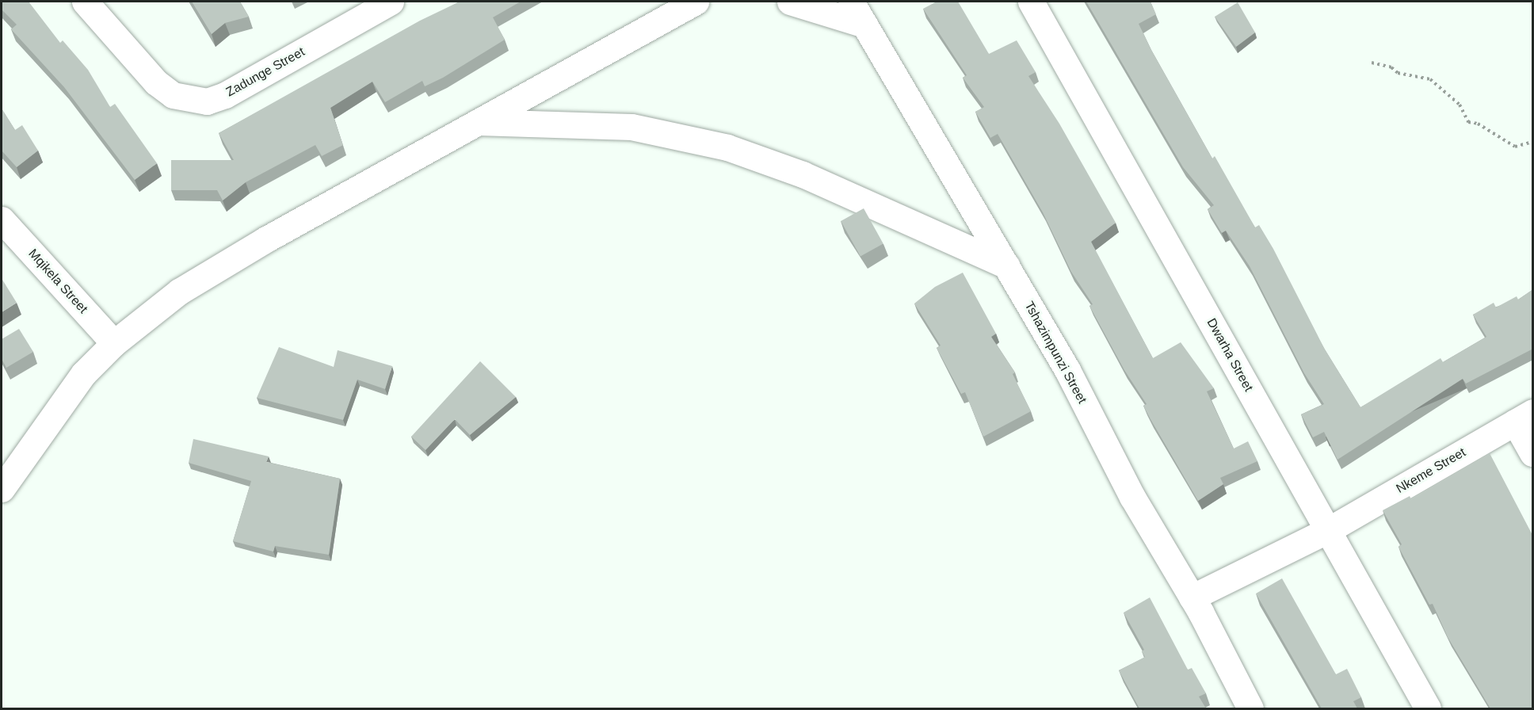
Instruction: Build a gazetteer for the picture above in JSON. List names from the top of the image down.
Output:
{
  "streets": {
    "street": [
      "Zadunge Street",
      "Mqikela Street",
      "Tshazimpunzi Street",
      "Dwarha Street",
      "Nkeme Street"
    ]
  },
  "crossings": [
    ["Tshazimpunzi Street", "Nkeme Street"],
    ["Dwarha Street", "Nkeme Street"]
  ]
}
